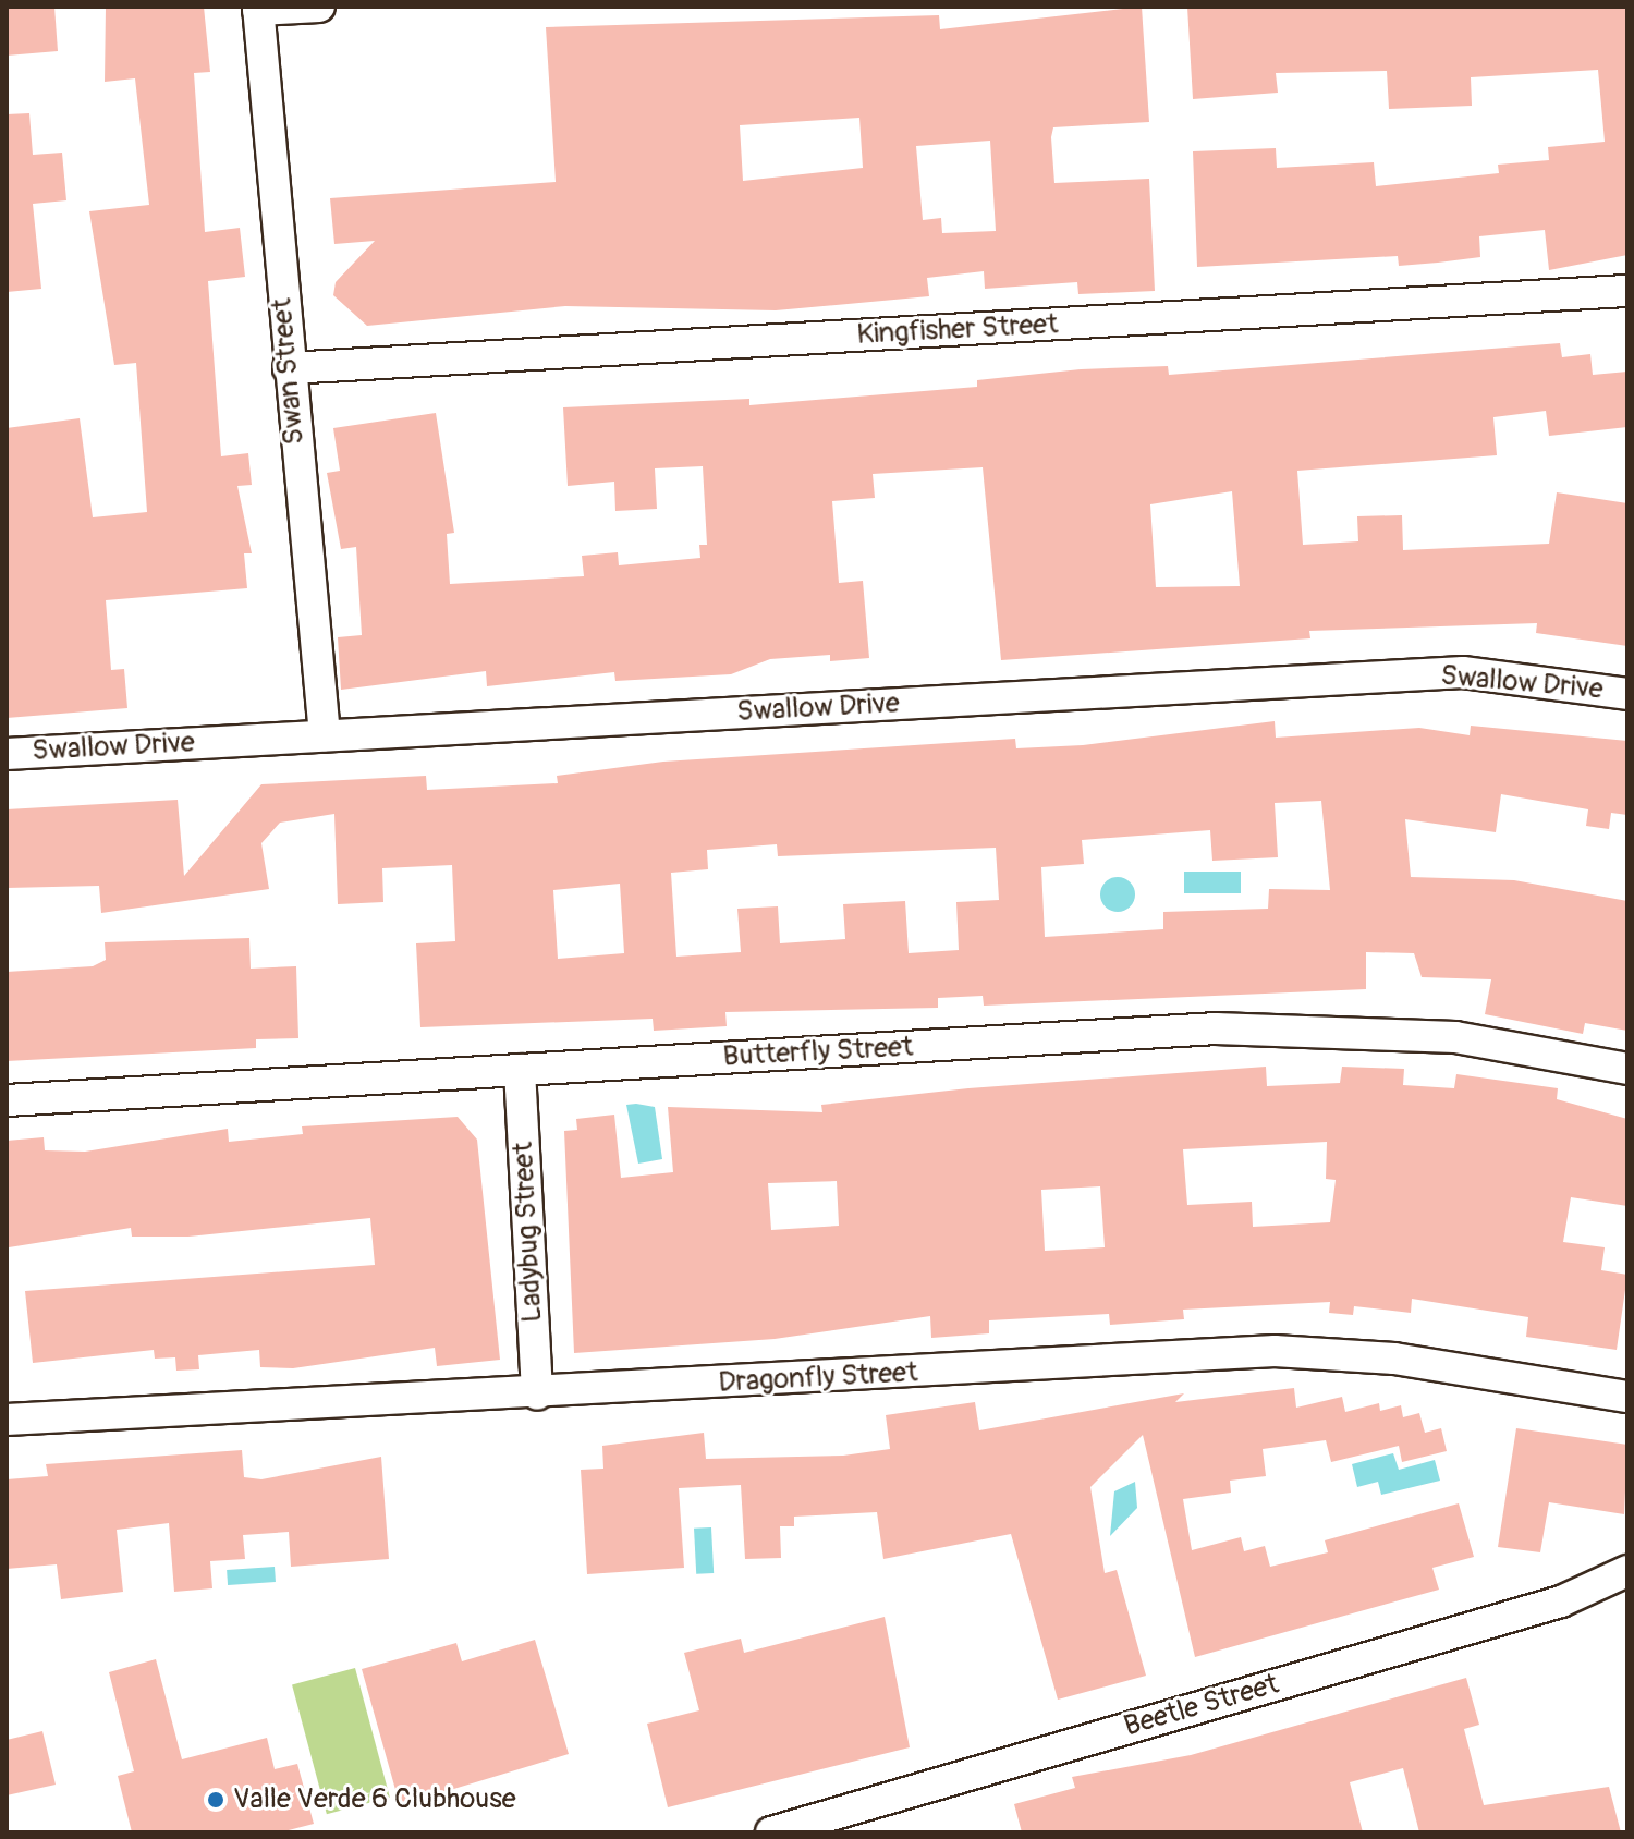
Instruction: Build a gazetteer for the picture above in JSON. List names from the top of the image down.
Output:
{
  "streets": {
    "street": [
      "Kingfisher Street",
      "Swan Street",
      "Swallow Drive",
      "Butterfly Street",
      "Ladybug Street",
      "Dragonfly Street",
      "Beetle Street"
    ]
  },
  "crossings": [
    ["Kingfisher Street", "Swan Street"],
    ["Swan Street", "Swallow Drive"],
    ["Butterfly Street", "Ladybug Street"],
    ["Ladybug Street", "Dragonfly Street"]
  ],
  "places": ["Valle Verde 6 Clubhouse"]
}
